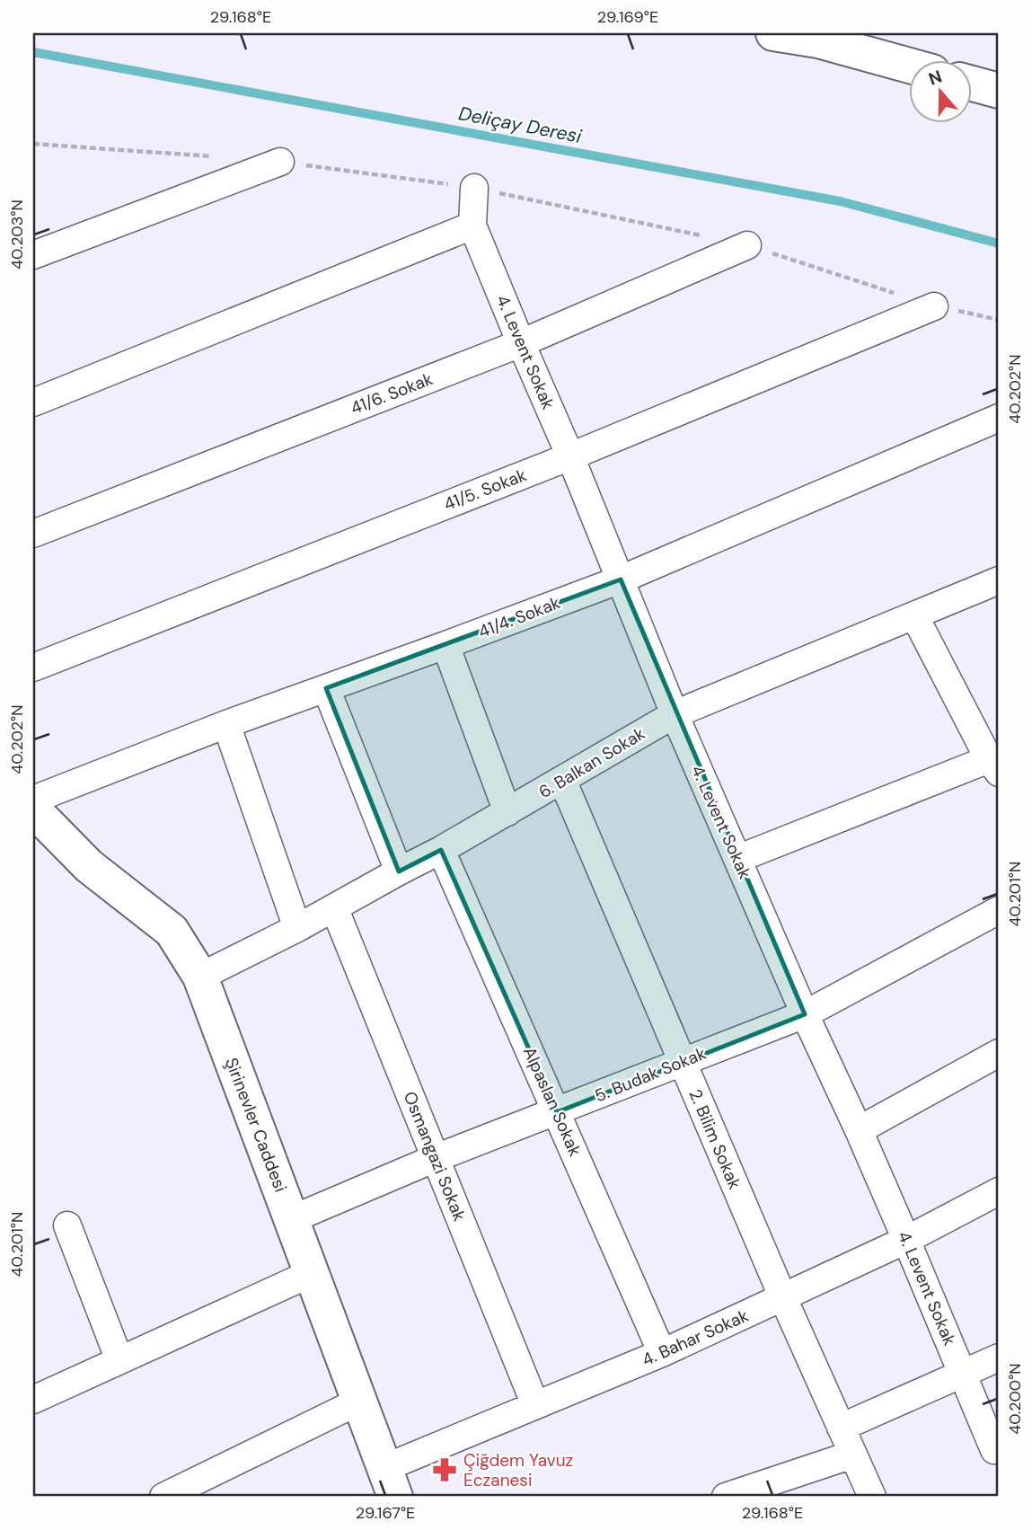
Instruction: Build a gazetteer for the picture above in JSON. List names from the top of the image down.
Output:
{
  "streets": {
    "main road": ["Şirinevler Caddesi"],
    "street": [
      "4. Levent Sokak",
      "41/6. Sokak",
      "41/5. Sokak",
      "41/4. Sokak",
      "6. Balkan Sokak",
      "5. Budak Sokak",
      "Alpaslan Sokak",
      "2. Bilim Sokak",
      "Osmangazi Sokak",
      "4. Bahar Sokak"
    ]
  },
  "crossings": [
    ["4. Levent Sokak", "41/6. Sokak"],
    ["4. Levent Sokak", "41/5. Sokak"],
    ["4. Levent Sokak", "41/4. Sokak"],
    ["4. Levent Sokak", "6. Balkan Sokak"],
    ["4. Levent Sokak", "5. Budak Sokak"],
    ["4. Levent Sokak", "4. Bahar Sokak"],
    ["6. Balkan Sokak", "Alpaslan Sokak"],
    ["6. Balkan Sokak", "Şirinevler Caddesi"],
    ["6. Balkan Sokak", "2. Bilim Sokak"],
    ["6. Balkan Sokak", "Osmangazi Sokak"],
    ["5. Budak Sokak", "Alpaslan Sokak"],
    ["5. Budak Sokak", "Şirinevler Caddesi"],
    ["5. Budak Sokak", "2. Bilim Sokak"],
    ["5. Budak Sokak", "Osmangazi Sokak"],
    ["Alpaslan Sokak", "4. Bahar Sokak"],
    ["Şirinevler Caddesi", "4. Bahar Sokak"],
    ["2. Bilim Sokak", "4. Bahar Sokak"],
    ["Osmangazi Sokak", "4. Bahar Sokak"]
  ],
  "water": ["Deliçay Deresi"],
  "places": {
    "pharmacy": ["Çiğdem Yavuz Eczanesi"]
  },
  "north": "top",
  "coordinates": [
    "29.168°E",
    "29.169°E",
    "40.203°N",
    "40.202°N",
    "40.201°N",
    "40.200°N",
    "29.167°E"
  ]
}
